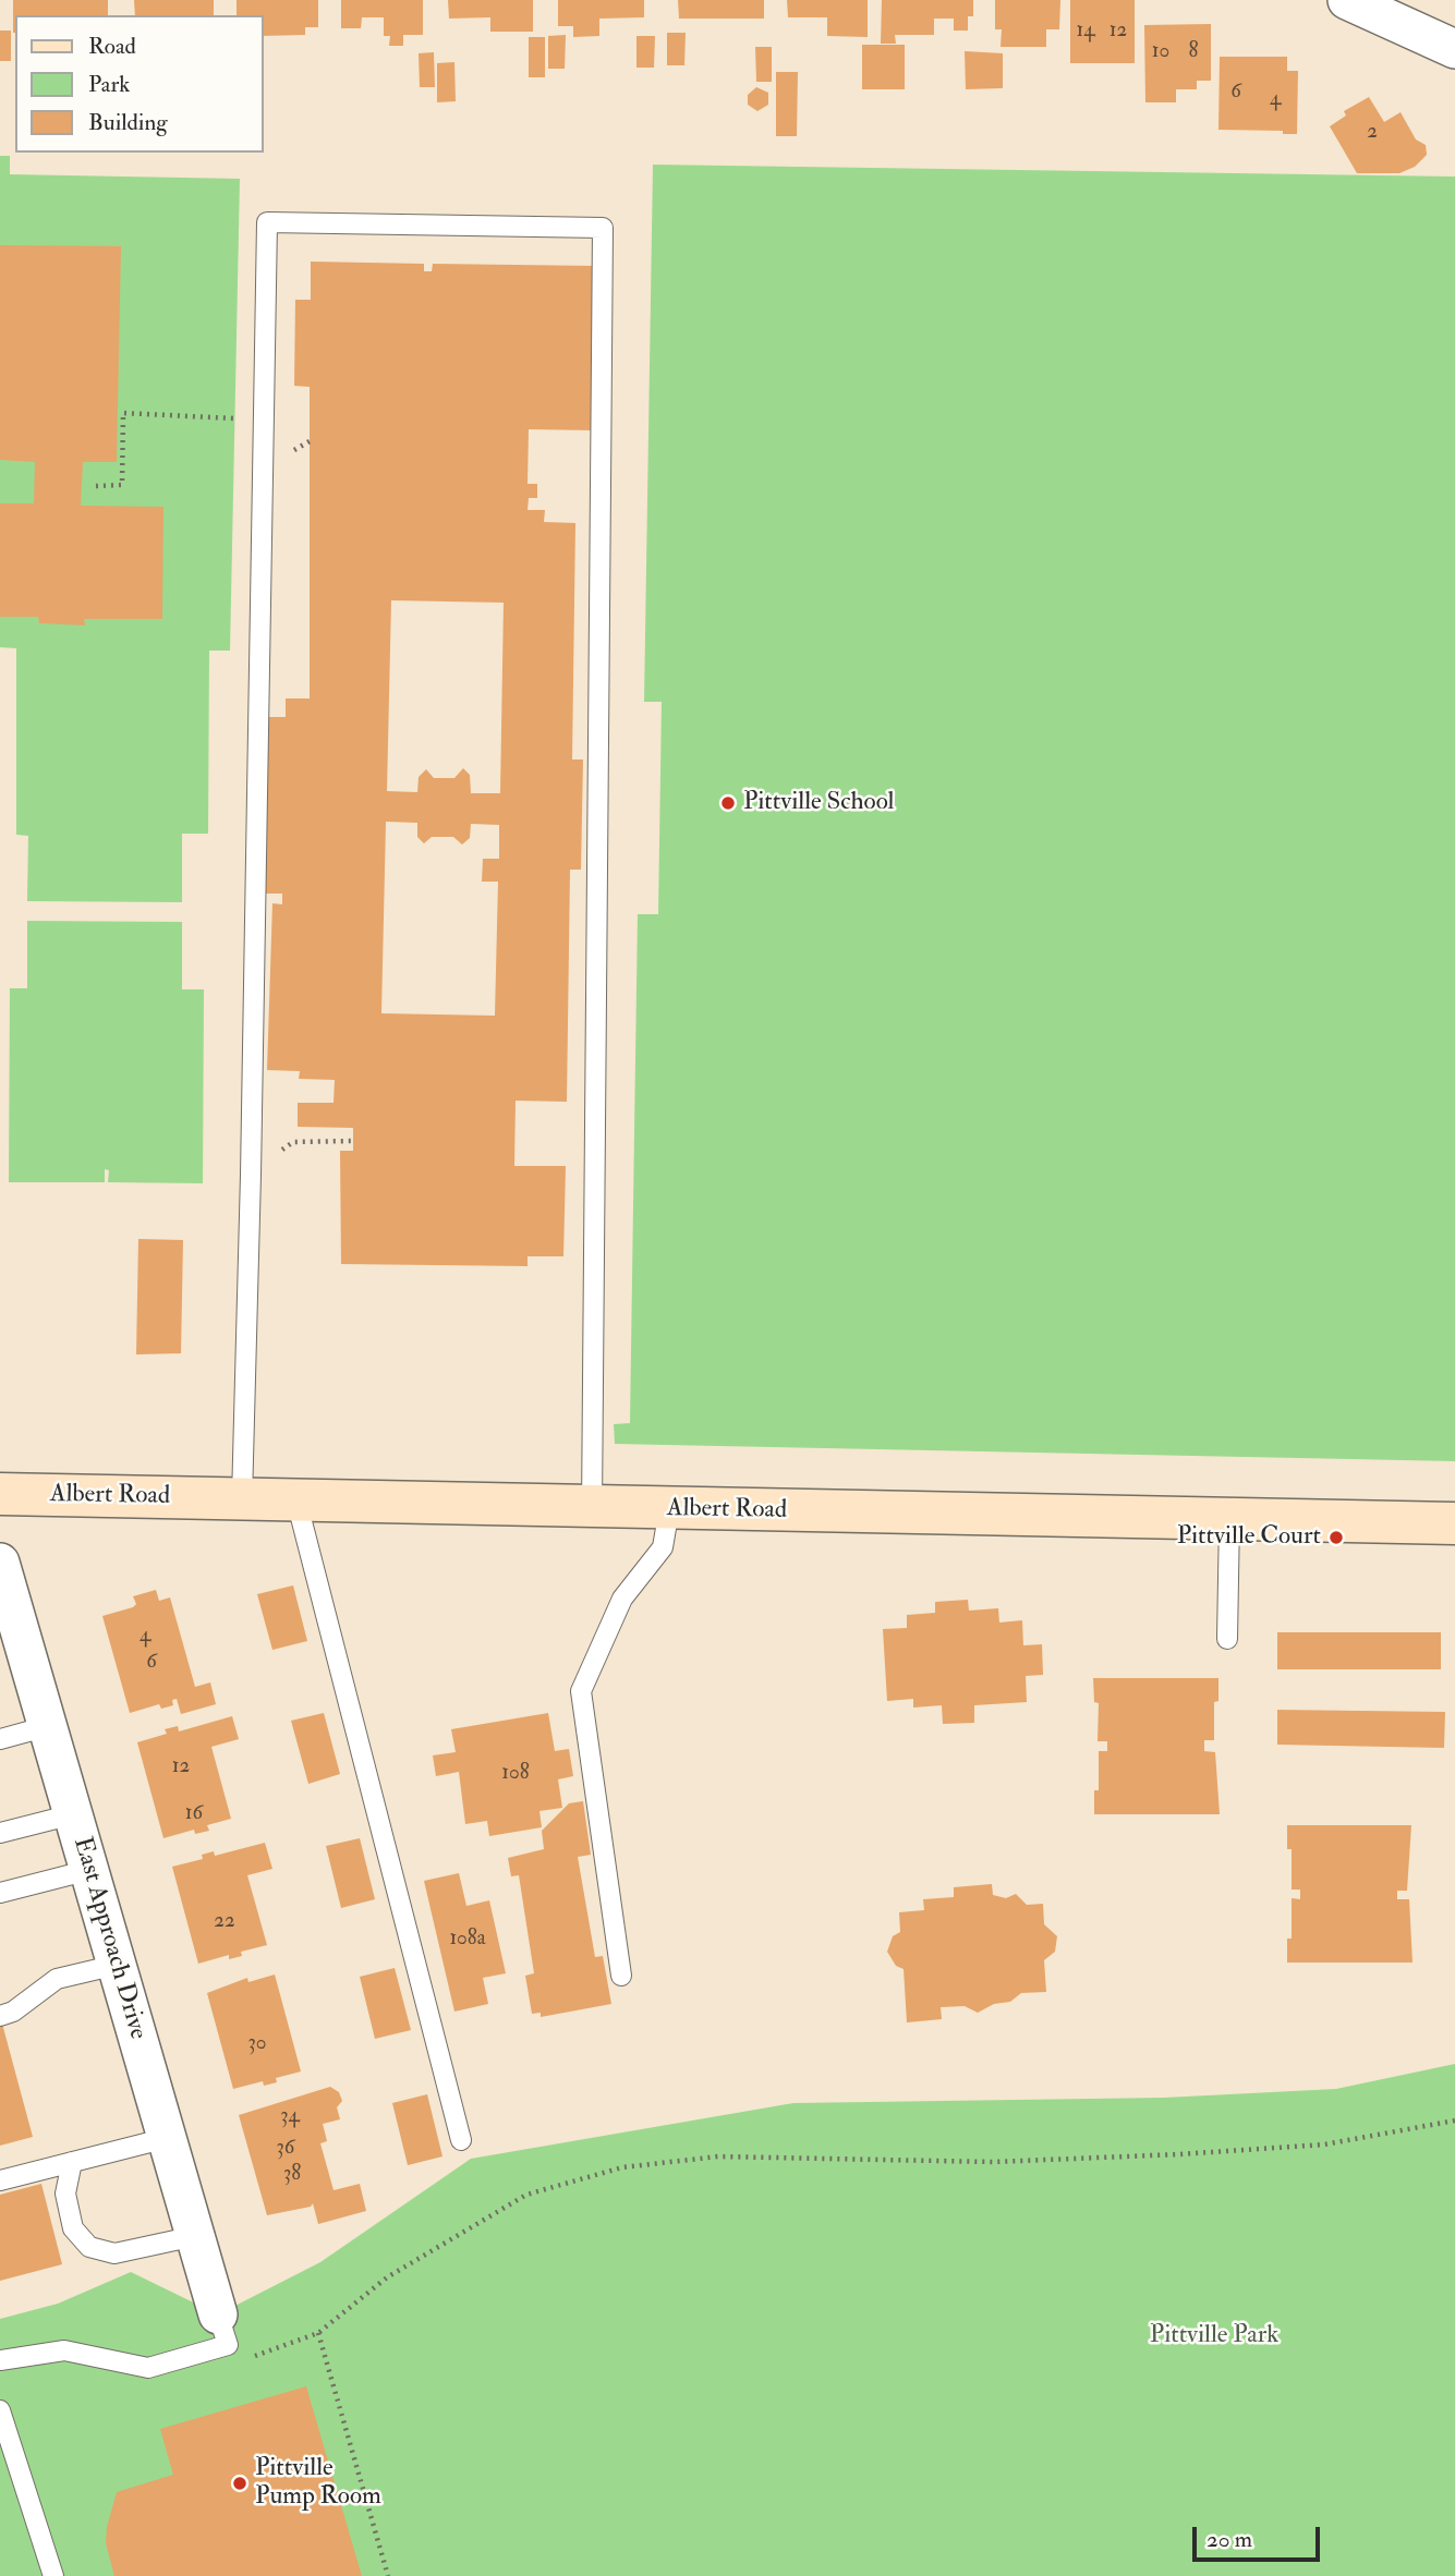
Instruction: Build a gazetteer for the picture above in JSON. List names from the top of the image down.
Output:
{
  "streets": {
    "street": ["Albert Road", "East Approach Drive"]
  },
  "parks": ["Pittville Park"],
  "places": ["Pittville School", "Pittville Court", "Pittville Pump Room"],
  "house_numbers": [
    "14",
    "12",
    "10",
    "8",
    "6",
    "4",
    "2",
    "4",
    "6",
    "12",
    "108",
    "16",
    "22",
    "108a",
    "30",
    "34",
    "36",
    "38"
  ],
  "legend": ["Road", "Park", "Building"],
  "scale_bar": "20 m"
}
